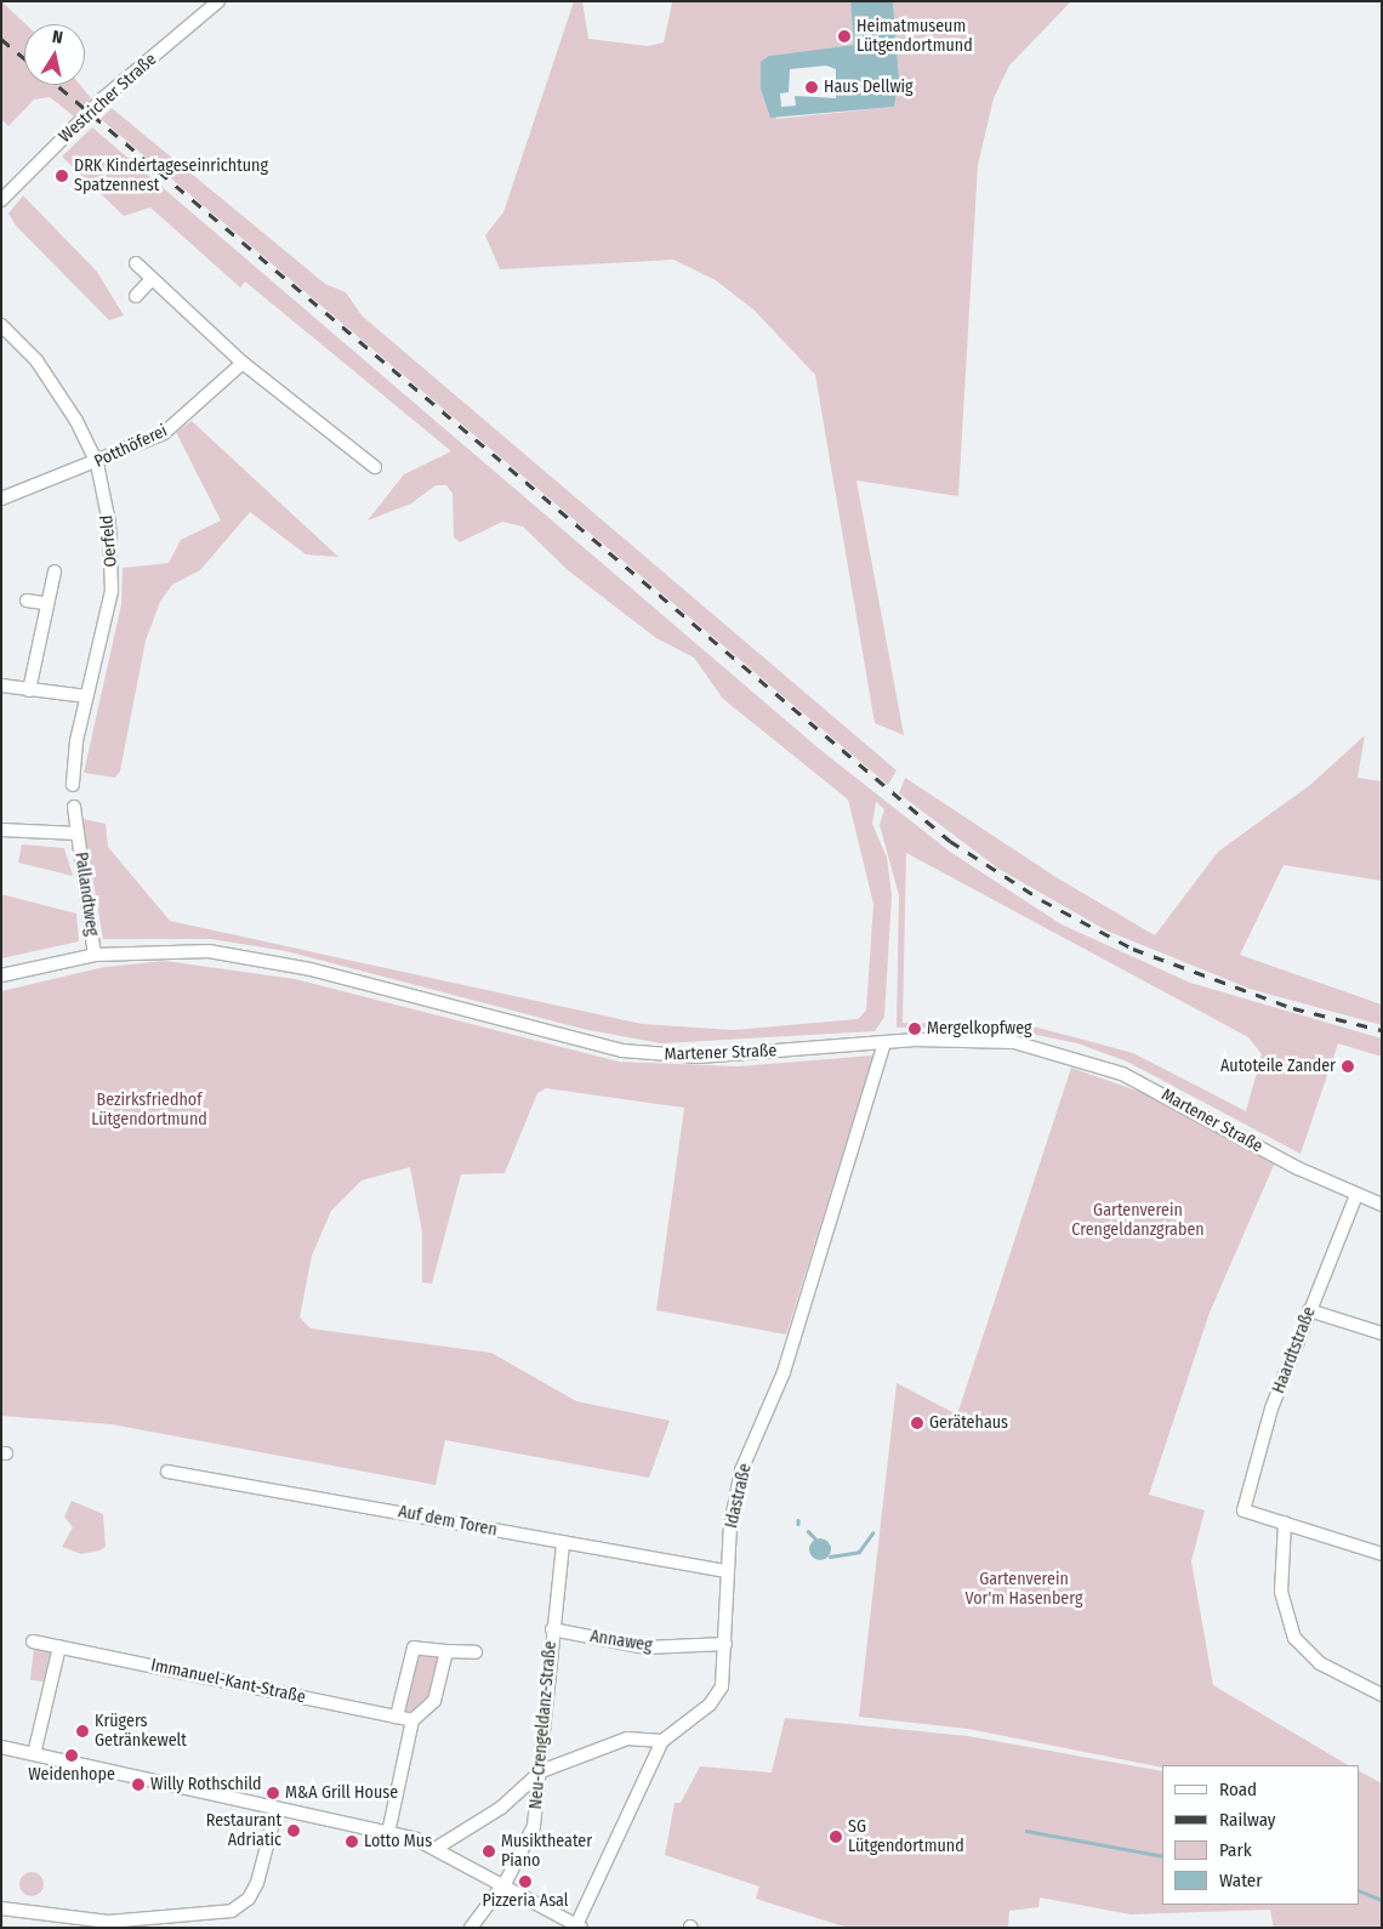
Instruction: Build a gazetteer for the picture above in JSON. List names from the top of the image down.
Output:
{
  "streets": {
    "street": [
      "Westricher Straße",
      "Potthöferei",
      "Oerfeld",
      "Pallandtweg",
      "Martener Straße",
      "Haardtstraße",
      "Idastraße",
      "Auf dem Toren",
      "Annaweg",
      "Immanuel-Kant-Straße",
      "Neu-Crengeldanz-Straße"
    ]
  },
  "crossings": [
    ["Potthöferei", "Oerfeld"],
    ["Pallandtweg", "Martener Straße"],
    ["Martener Straße", "Haardtstraße"],
    ["Martener Straße", "Idastraße"],
    ["Idastraße", "Auf dem Toren"],
    ["Idastraße", "Annaweg"],
    ["Auf dem Toren", "Neu-Crengeldanz-Straße"],
    ["Annaweg", "Neu-Crengeldanz-Straße"]
  ],
  "parks": ["Bezirksfriedhof Lütgendortmund", "Gartenverein Crengeldanzgraben", "Gartenverein Vor'm Hasenberg"],
  "places": [
    "Heimatmuseum Lütgendortmund",
    "Haus Dellwig",
    "DRK Kindertageseinrichtung Spatzennest",
    "Mergelkopfweg",
    "Autoteile Zander",
    "Gerätehaus",
    "Krügers Getränkewelt",
    "Weidenhope",
    "Willy Rothschild",
    "M&A Grill House",
    "Restaurant Adriatic",
    "SG Lütgendortmund",
    "Lotto Mus",
    "Musiktheater Piano",
    "Pizzeria Asal"
  ],
  "legend": [
    "Road",
    "Railway",
    "Park",
    "Water"
  ],
  "north": "top"
}
